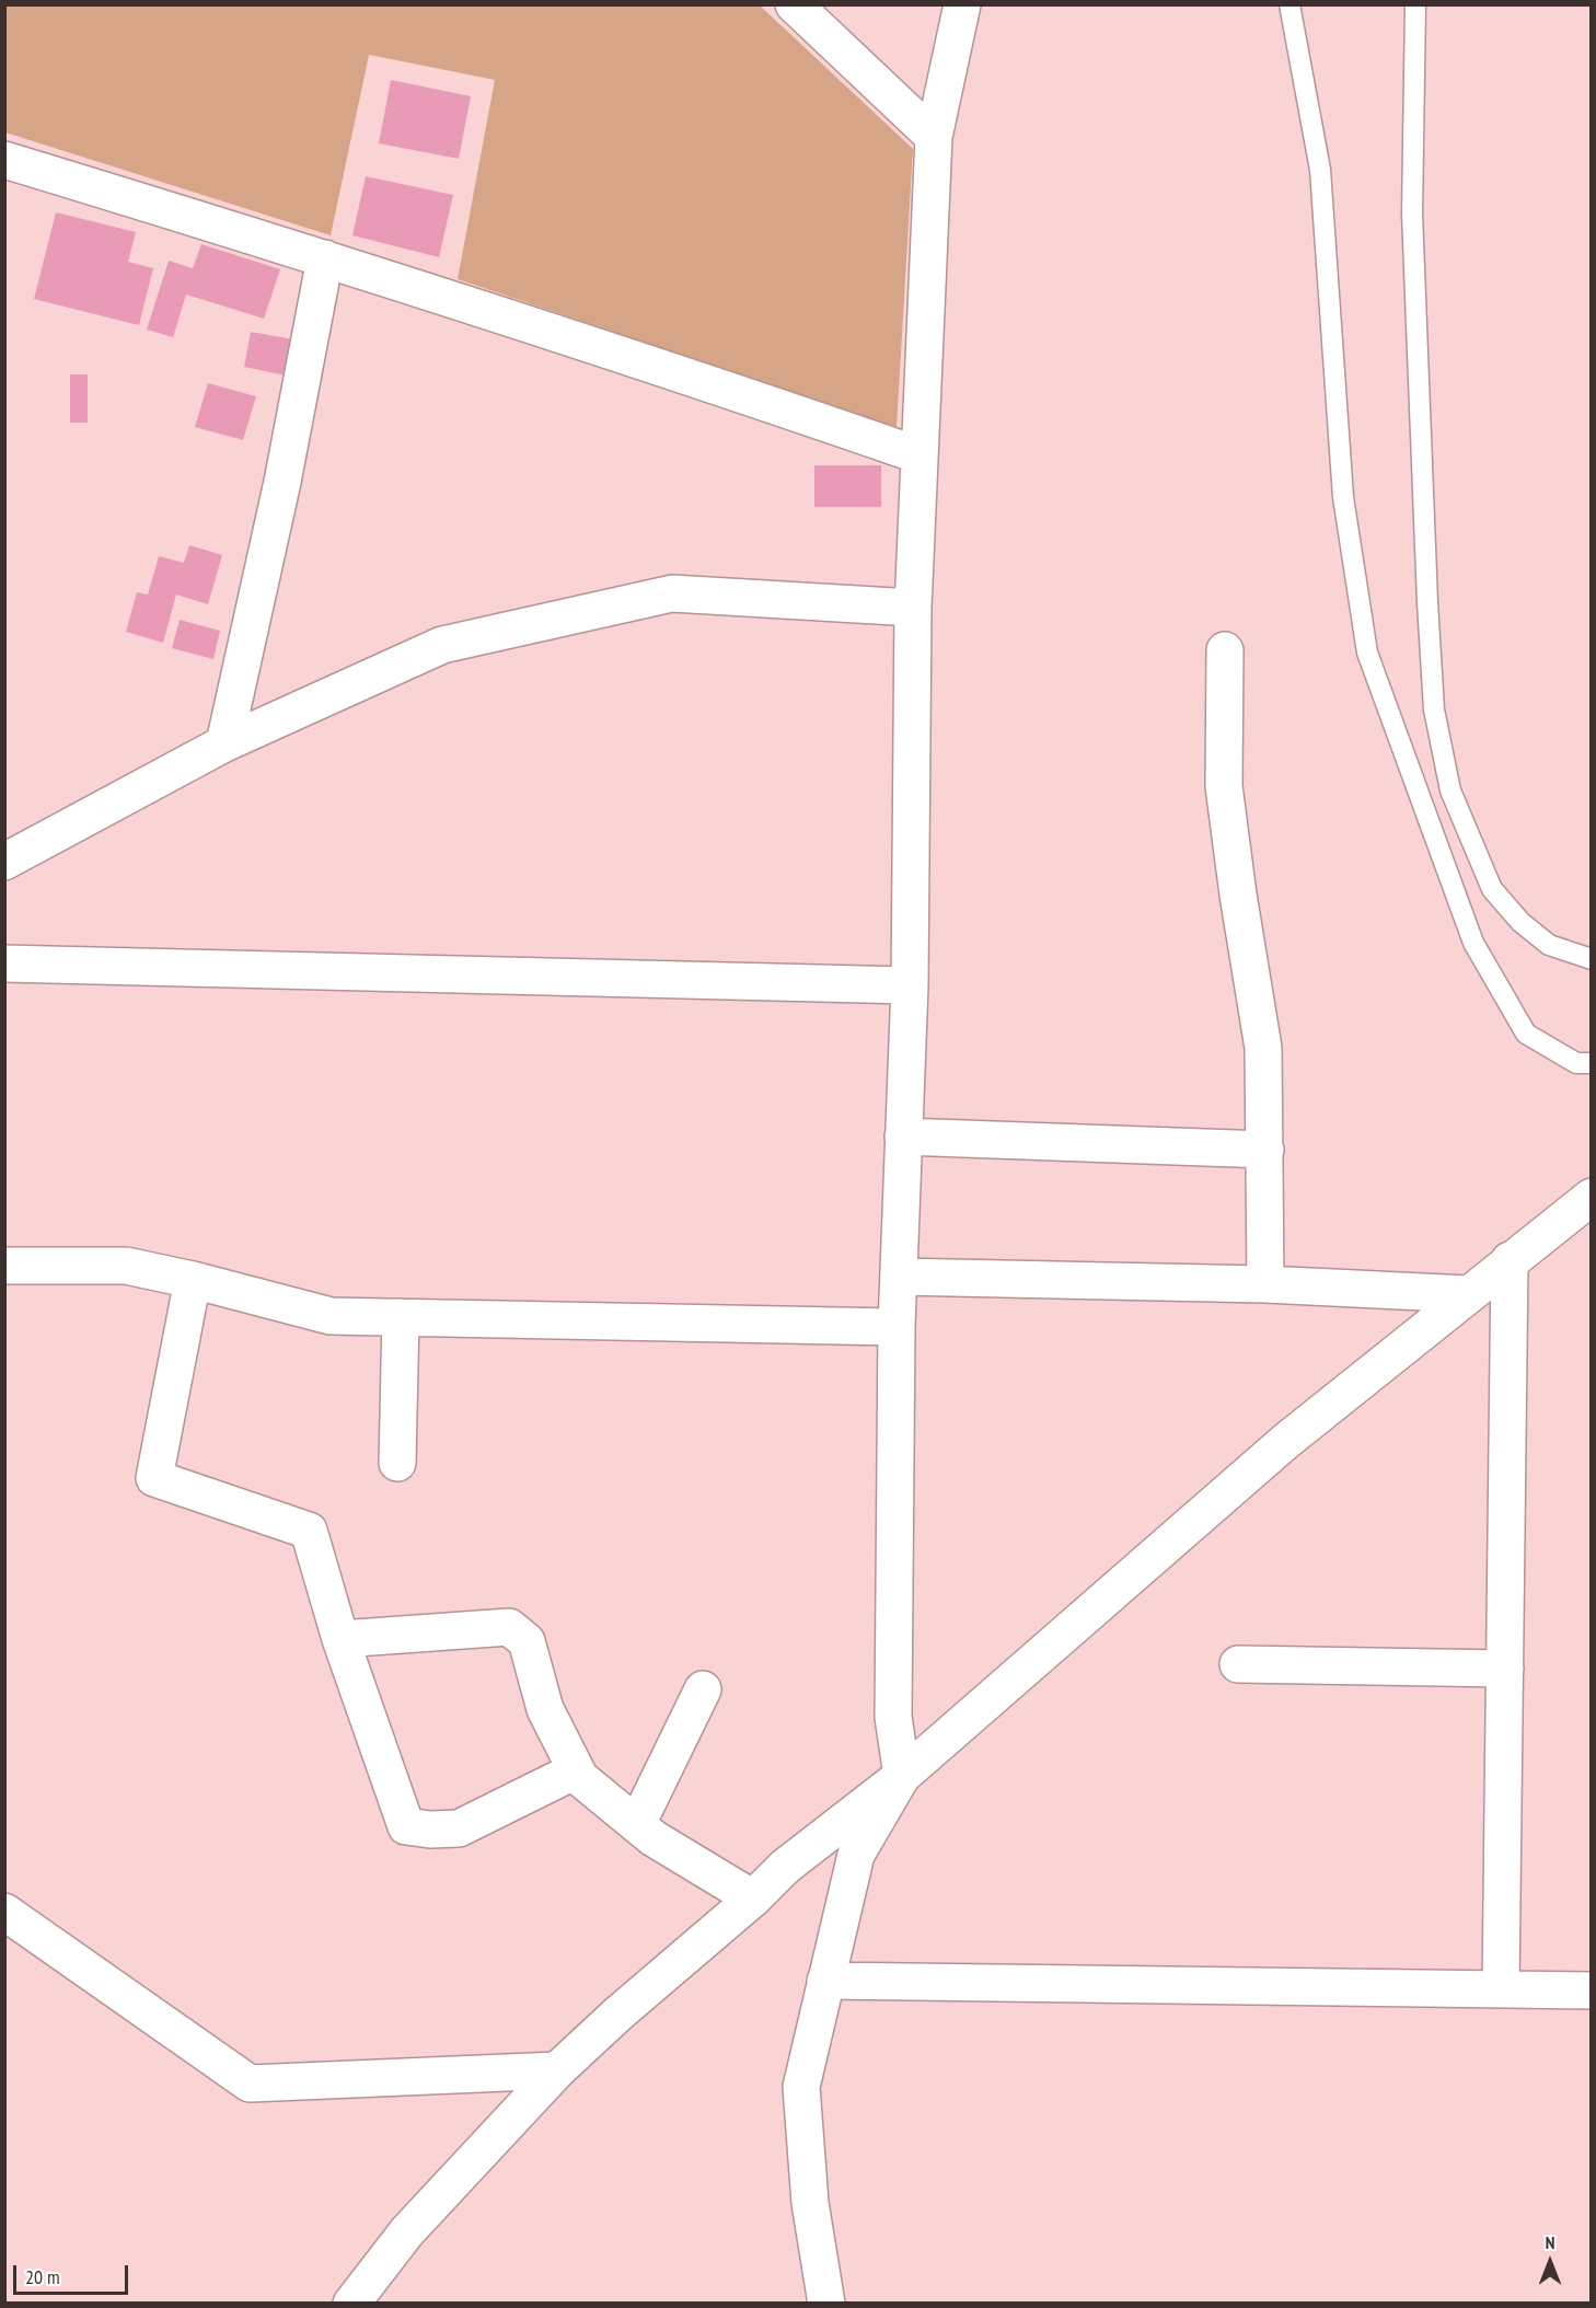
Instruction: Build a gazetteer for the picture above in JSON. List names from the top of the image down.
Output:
{
  "scale_bar": "20 m",
  "north": "top"
}
